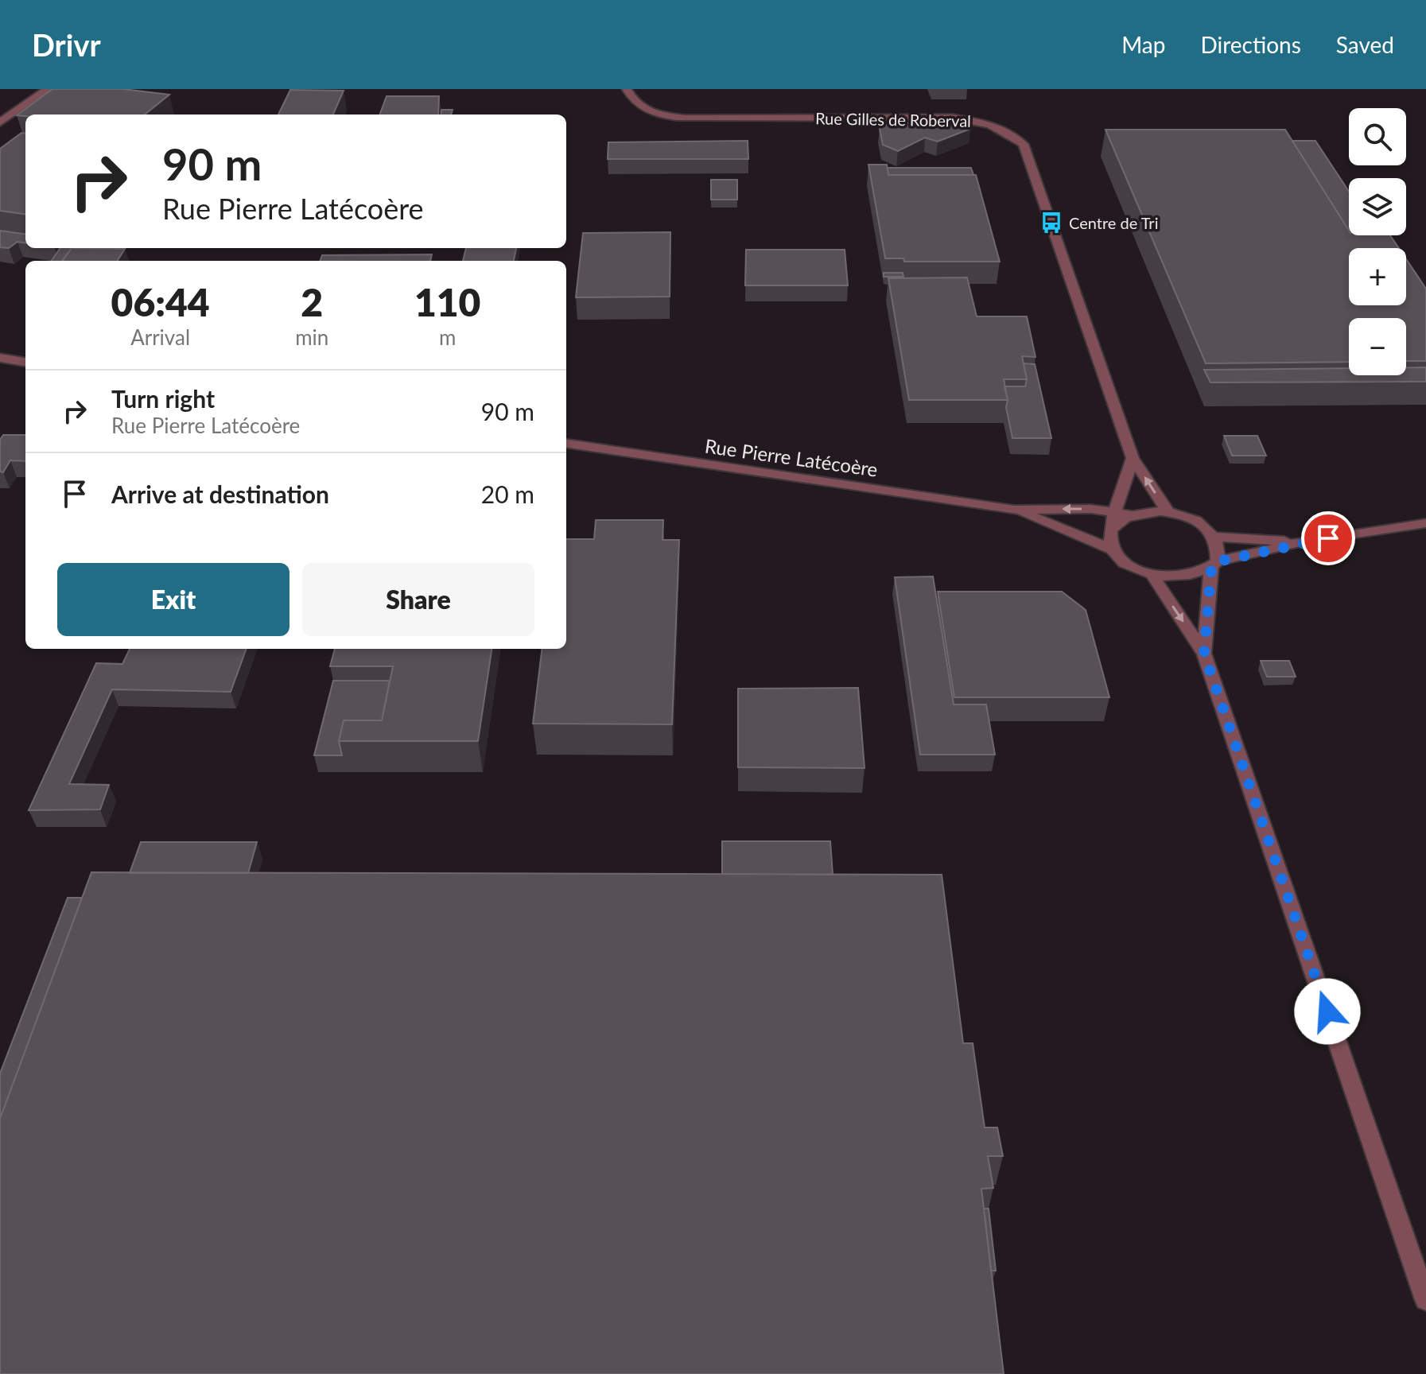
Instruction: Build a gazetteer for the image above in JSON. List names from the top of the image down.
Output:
{
  "streets": {
    "street": ["Rue Gilles de Roberval", "Rue Pierre Latécoère"]
  },
  "crossings": [
    ["Rue Gilles de Roberval", "Rue Pierre Latécoère"]
  ],
  "places": {
    "bus stop": ["Centre de Tri"]
  },
  "page": {
    "header": "Drivr",
    "nav": ["Map", "Directions", "Saved"],
    "map_buttons": ["+", "−"],
    "turn": ["90 m", "Rue Pierre Latécoère"],
    "eta": [
      "06:44",
      "Arrival",
      "2",
      "min",
      "110",
      "m"
    ],
    "list": [
      {
        "name": "Turn right",
        "note": "Rue Pierre Latécoère",
        "value": "90 m"
      },
      {
        "name": "Arrive at destination",
        "value": "20 m"
      }
    ],
    "buttons": ["Exit", "Share"]
  }
}
